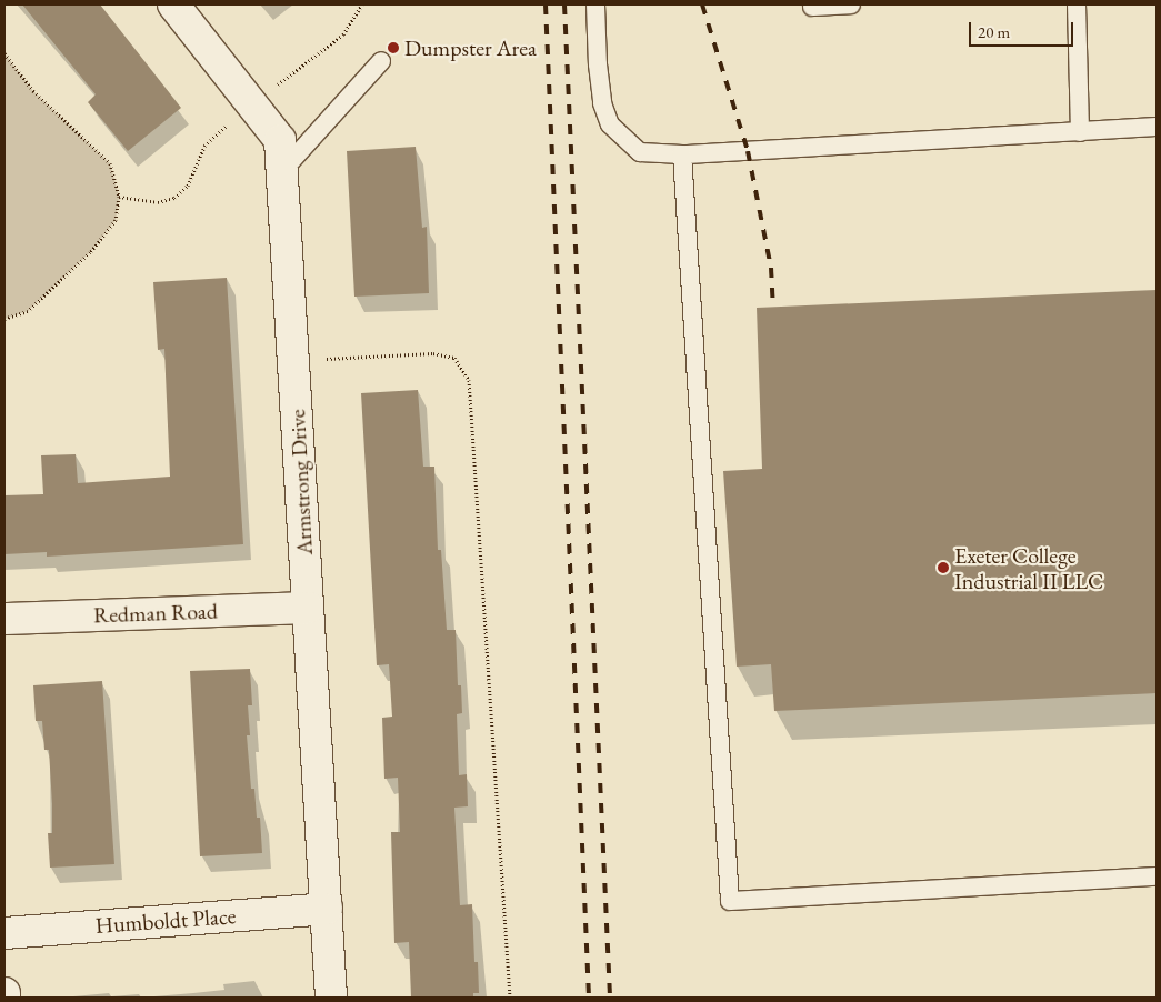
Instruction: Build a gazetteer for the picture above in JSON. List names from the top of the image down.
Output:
{
  "streets": {
    "street": ["Armstrong Drive", "Redman Road", "Humboldt Place"]
  },
  "crossings": [
    ["Armstrong Drive", "Redman Road"],
    ["Armstrong Drive", "Humboldt Place"]
  ],
  "places": ["Dumpster Area", "Exeter College Industrial II LLC"],
  "scale_bar": "20 m"
}
